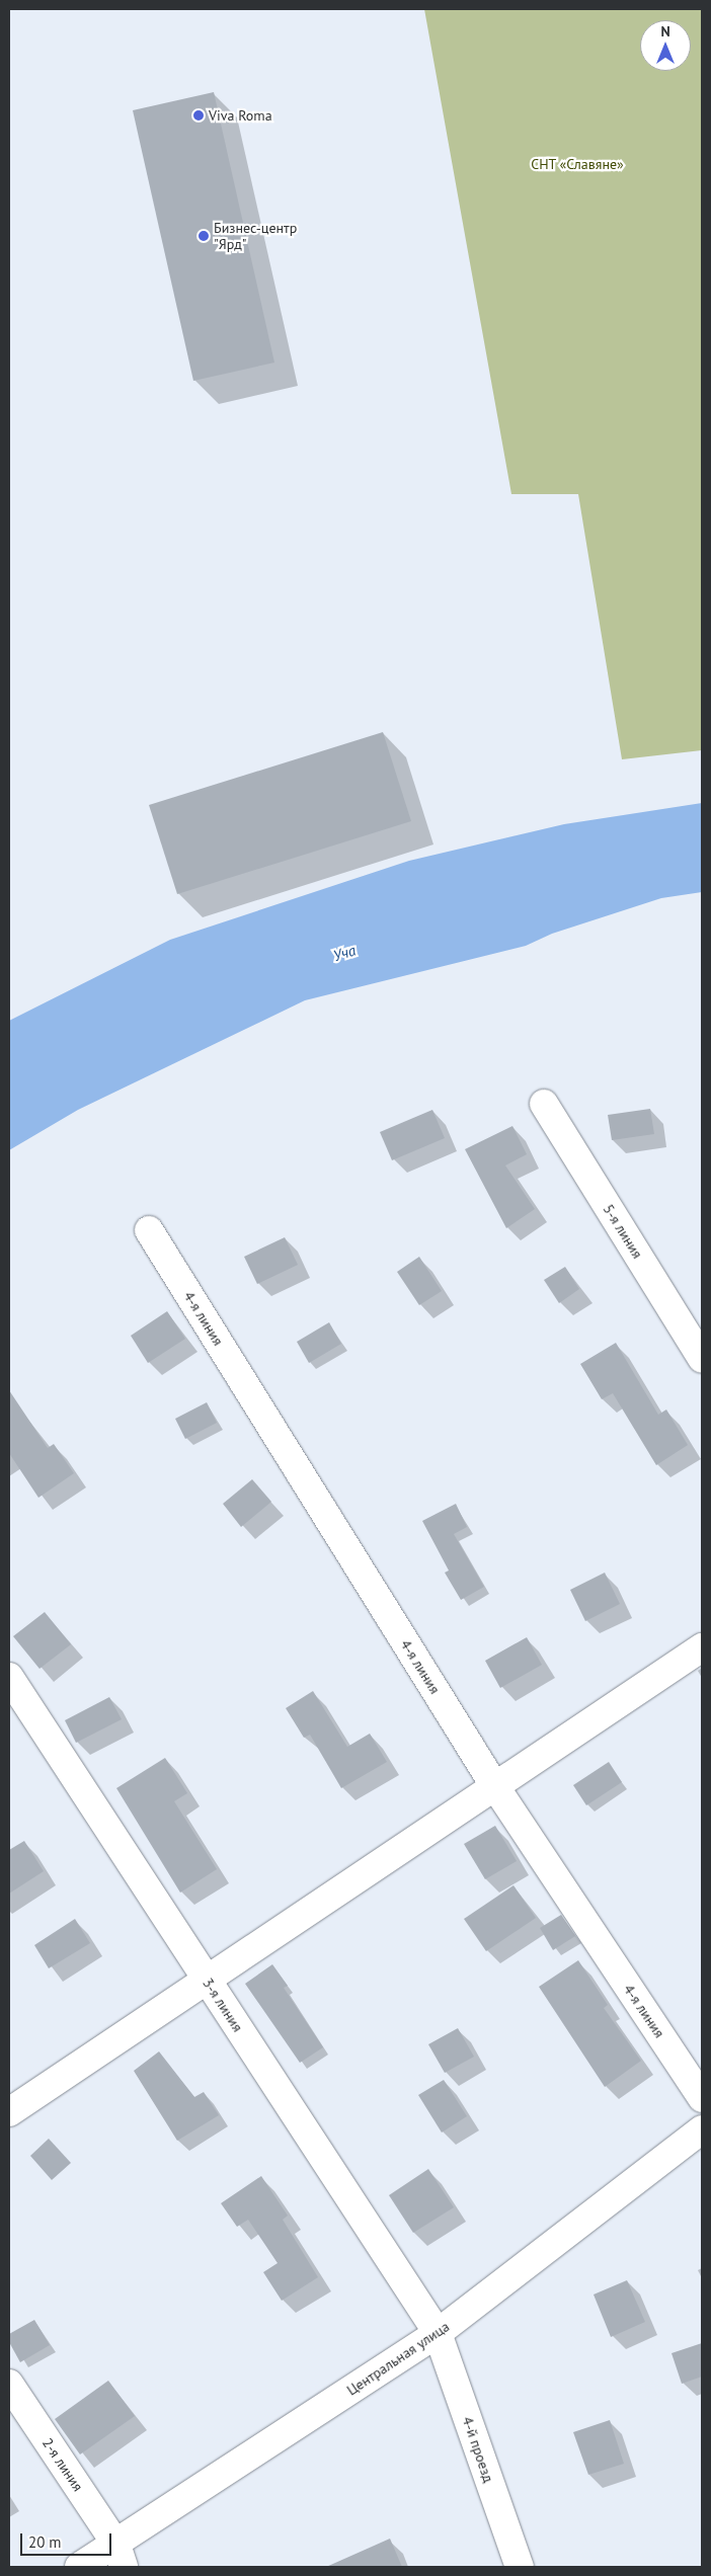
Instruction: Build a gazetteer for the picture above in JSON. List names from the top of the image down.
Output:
{
  "streets": {
    "street": [
      "5-я линия",
      "4-я линия",
      "3-я линия",
      "Центральная улица",
      "4-й проезд",
      "2-я линия"
    ]
  },
  "crossings": [
    ["3-я линия", "Центральная улица"],
    ["3-я линия", "4-й проезд"],
    ["Центральная улица", "4-й проезд"],
    ["Центральная улица", "2-я линия"]
  ],
  "water": ["Уча"],
  "parks": ["СНТ «Славяне»"],
  "places": ["Viva Roma", "Бизнес-центр \"Ярд\""],
  "scale_bar": "20 m",
  "north": "top"
}
